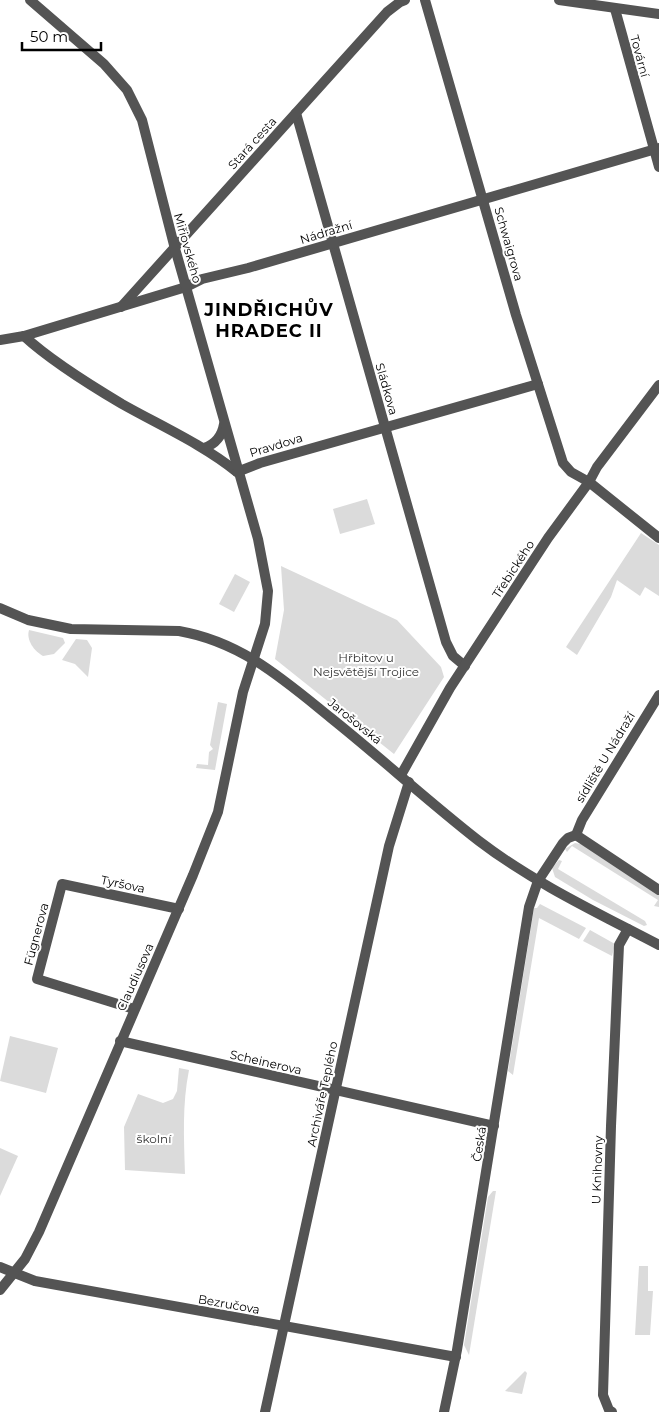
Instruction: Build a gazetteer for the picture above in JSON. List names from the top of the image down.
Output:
{
  "streets": {
    "street": [
      "Tovární",
      "Stará cesta",
      "Nádražní",
      "Schwaigrova",
      "Miřiovského",
      "Sládkova",
      "Pravdova",
      "Třebického",
      "Jarošovská",
      "sídliště U Nádraží",
      "Tyršova",
      "Fügnerova",
      "Claudiusova",
      "Scheinerova",
      "Archiváře Teplého",
      "Česká",
      "U Knihovny",
      "Bezručova"
    ]
  },
  "crossings": [
    ["Tovární", "Nádražní"],
    ["Stará cesta", "Nádražní"],
    ["Stará cesta", "Miřiovského"],
    ["Stará cesta", "Sládkova"],
    ["Nádražní", "Schwaigrova"],
    ["Nádražní", "Miřiovského"],
    ["Nádražní", "Sládkova"],
    ["Schwaigrova", "Pravdova"],
    ["Schwaigrova", "Třebického"],
    ["Miřiovského", "Pravdova"],
    ["Miřiovského", "Jarošovská"],
    ["Miřiovského", "Claudiusova"],
    ["Sládkova", "Pravdova"],
    ["Sládkova", "Třebického"],
    ["Třebického", "Jarošovská"],
    ["Třebického", "Archiváře Teplého"],
    ["Jarošovská", "sídliště U Nádraží"],
    ["Jarošovská", "Claudiusova"],
    ["Jarošovská", "Archiváře Teplého"],
    ["Jarošovská", "Česká"],
    ["Jarošovská", "U Knihovny"],
    ["sídliště U Nádraží", "Česká"],
    ["Tyršova", "Fügnerova"],
    ["Tyršova", "Claudiusova"],
    ["Fügnerova", "Claudiusova"],
    ["Claudiusova", "Scheinerova"],
    ["Claudiusova", "Bezručova"],
    ["Scheinerova", "Archiváře Teplého"],
    ["Scheinerova", "Česká"],
    ["Archiváře Teplého", "Bezručova"],
    ["Česká", "Bezručova"]
  ],
  "districts": ["JINDŘICHŮV HRADEC II"],
  "parks": ["Hřbitov u Nejsvětější Trojice", "školní"],
  "scale_bar": "50 m"
}
